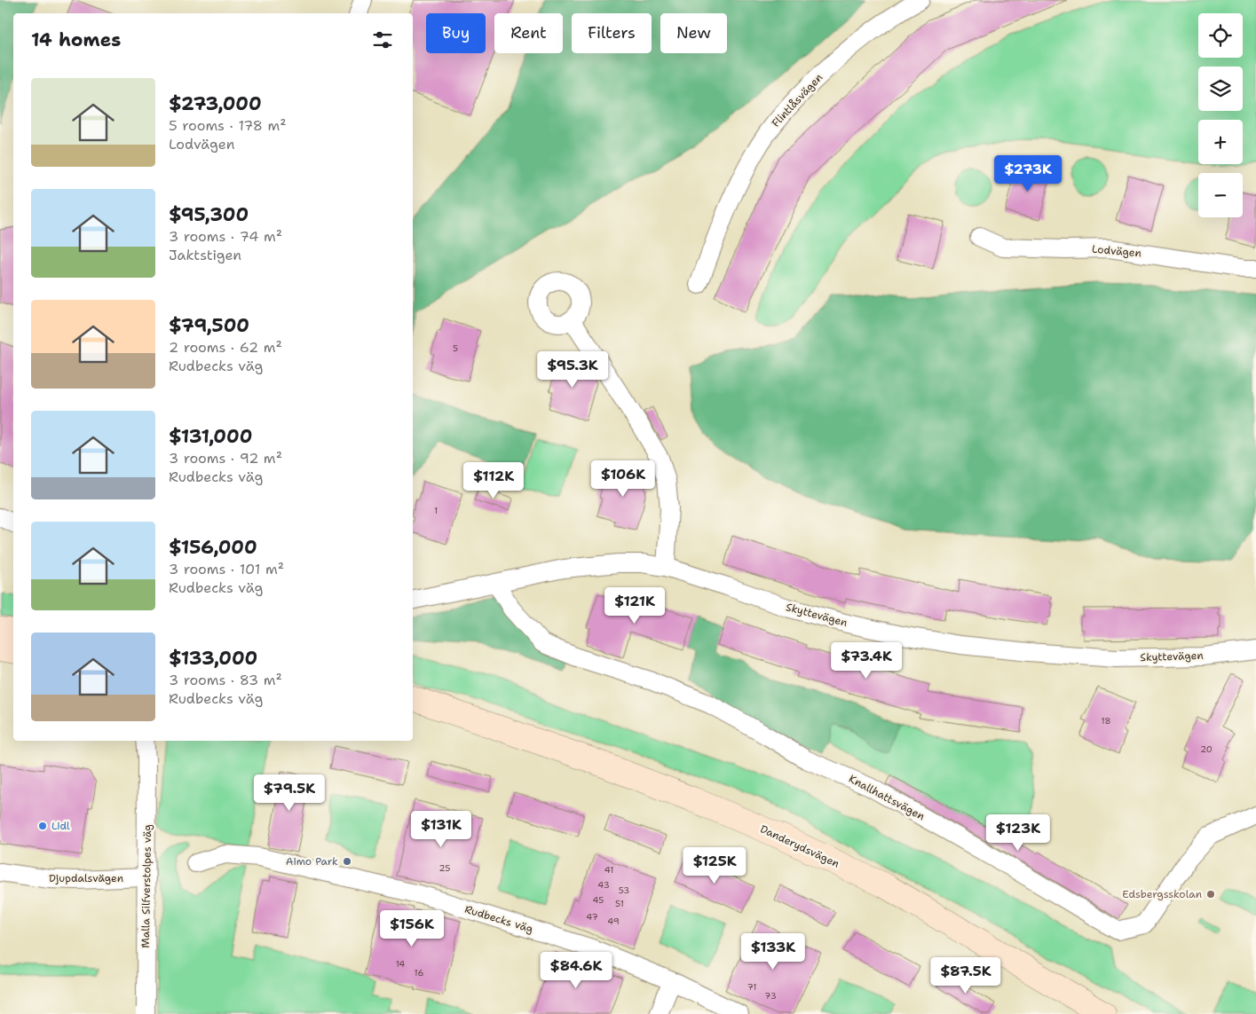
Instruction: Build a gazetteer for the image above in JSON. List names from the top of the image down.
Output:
{
  "streets": {
    "main road": ["Danderydsvägen"],
    "street": [
      "Flintlåsvägen",
      "Lodvägen",
      "Skyttevägen",
      "Knallhattsvägen",
      "Djupdalsvägen",
      "Malla Silfverstolpes väg",
      "Rudbecks väg"
    ]
  },
  "crossings": [
    ["Skyttevägen", "Knallhattsvägen"],
    ["Djupdalsvägen", "Malla Silfverstolpes väg"]
  ],
  "places": ["Lidl", "Aimo Park", "Edsbergsskolan"],
  "house_numbers": [
    "5",
    "1",
    "18",
    "20",
    "25",
    "41",
    "43",
    "53",
    "45",
    "51",
    "47",
    "49",
    "14",
    "16",
    "71",
    "73"
  ],
  "page": {
    "map_buttons": ["+", "−"],
    "chip": [
      "Buy",
      "Rent",
      "Filters",
      "New"
    ],
    "heading": "14 homes",
    "list": [
      {
        "name": "$273,000",
        "note": "5 rooms · 178 m² · Lodvägen"
      },
      {
        "name": "$95,300",
        "note": "3 rooms · 74 m² · Jaktstigen"
      },
      {
        "name": "$79,500",
        "note": "2 rooms · 62 m² · Rudbecks väg"
      },
      {
        "name": "$131,000",
        "note": "3 rooms · 92 m² · Rudbecks väg"
      },
      {
        "name": "$156,000",
        "note": "3 rooms · 101 m² · Rudbecks väg"
      },
      {
        "name": "$133,000",
        "note": "3 rooms · 83 m² · Rudbecks väg"
      }
    ],
    "price": [
      "$273K",
      "$95.3K",
      "$106K",
      "$112K",
      "$121K",
      "$73.4K",
      "$79.5K",
      "$131K",
      "$123K",
      "$125K",
      "$156K",
      "$133K",
      "$84.6K",
      "$87.5K"
    ]
  }
}
